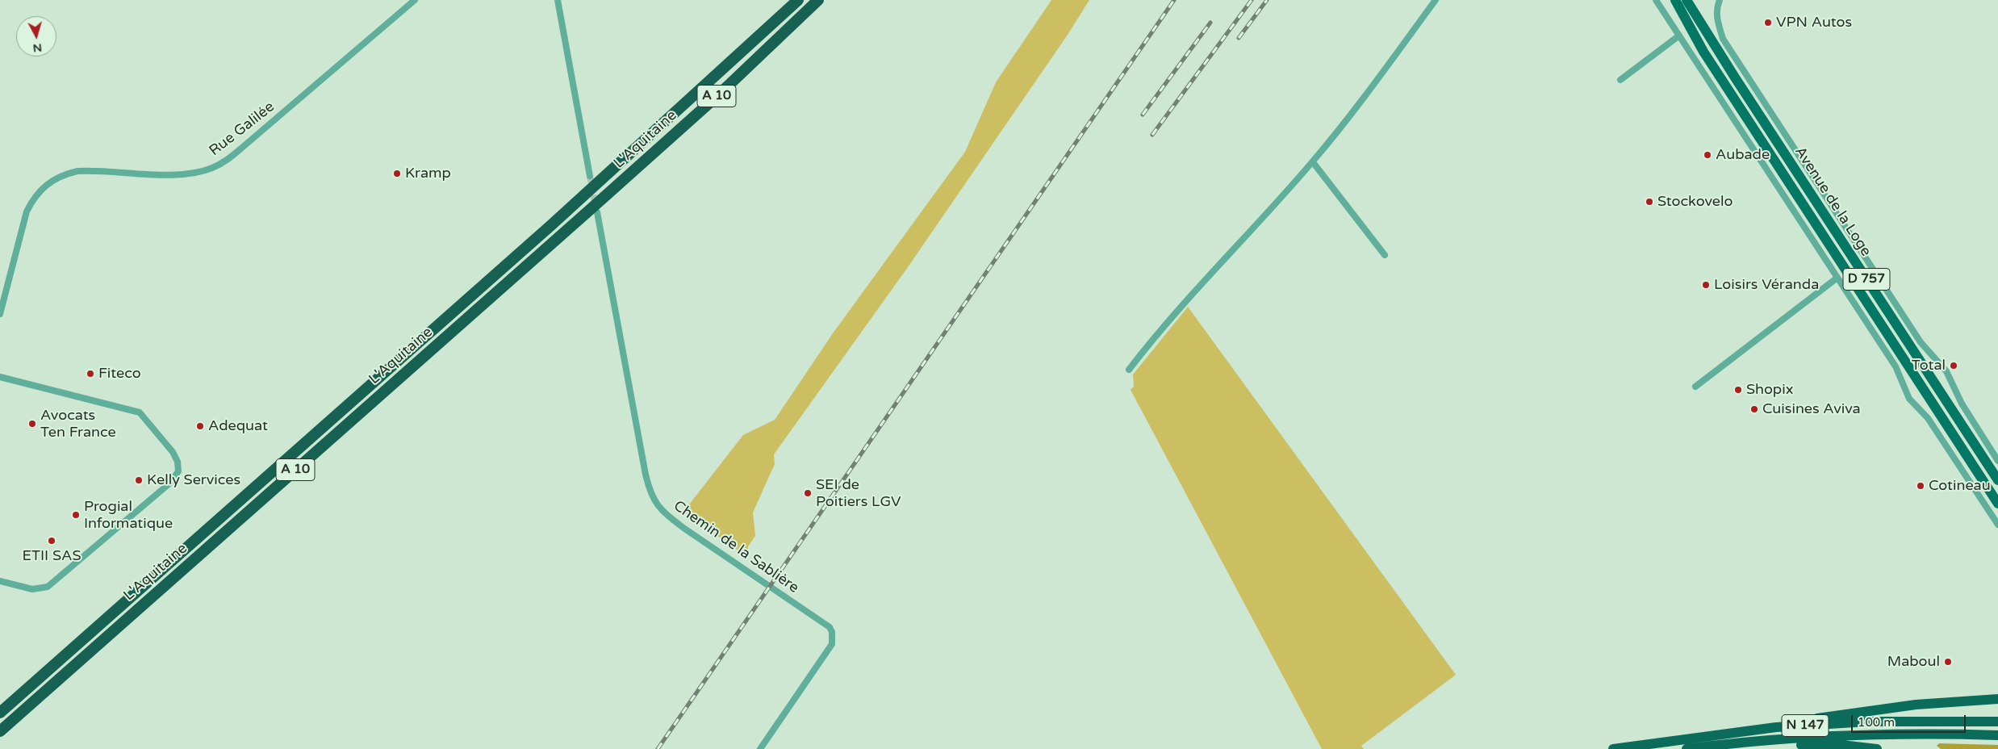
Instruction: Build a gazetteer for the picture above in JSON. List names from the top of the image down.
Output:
{
  "streets": {
    "highway": ["A 10", "L'Aquitaine", "N 147"],
    "main road": ["Avenue de la Loge", "D 757"],
    "street": ["Rue Galilée", "Chemin de la Sablière"]
  },
  "places": [
    "VPN Autos",
    "Aubade",
    "Kramp",
    "Stockovelo",
    "Loisirs Véranda",
    "Total",
    "Fiteco",
    "Shopix",
    "Cuisines Aviva",
    "Avocats Ten France",
    "Adequat",
    "Kelly Services",
    "Cotineau",
    "SEI de Poitiers LGV",
    "Progial Informatique",
    "ETII SAS",
    "Maboul"
  ],
  "scale_bar": "100 m",
  "north": "bottom"
}
